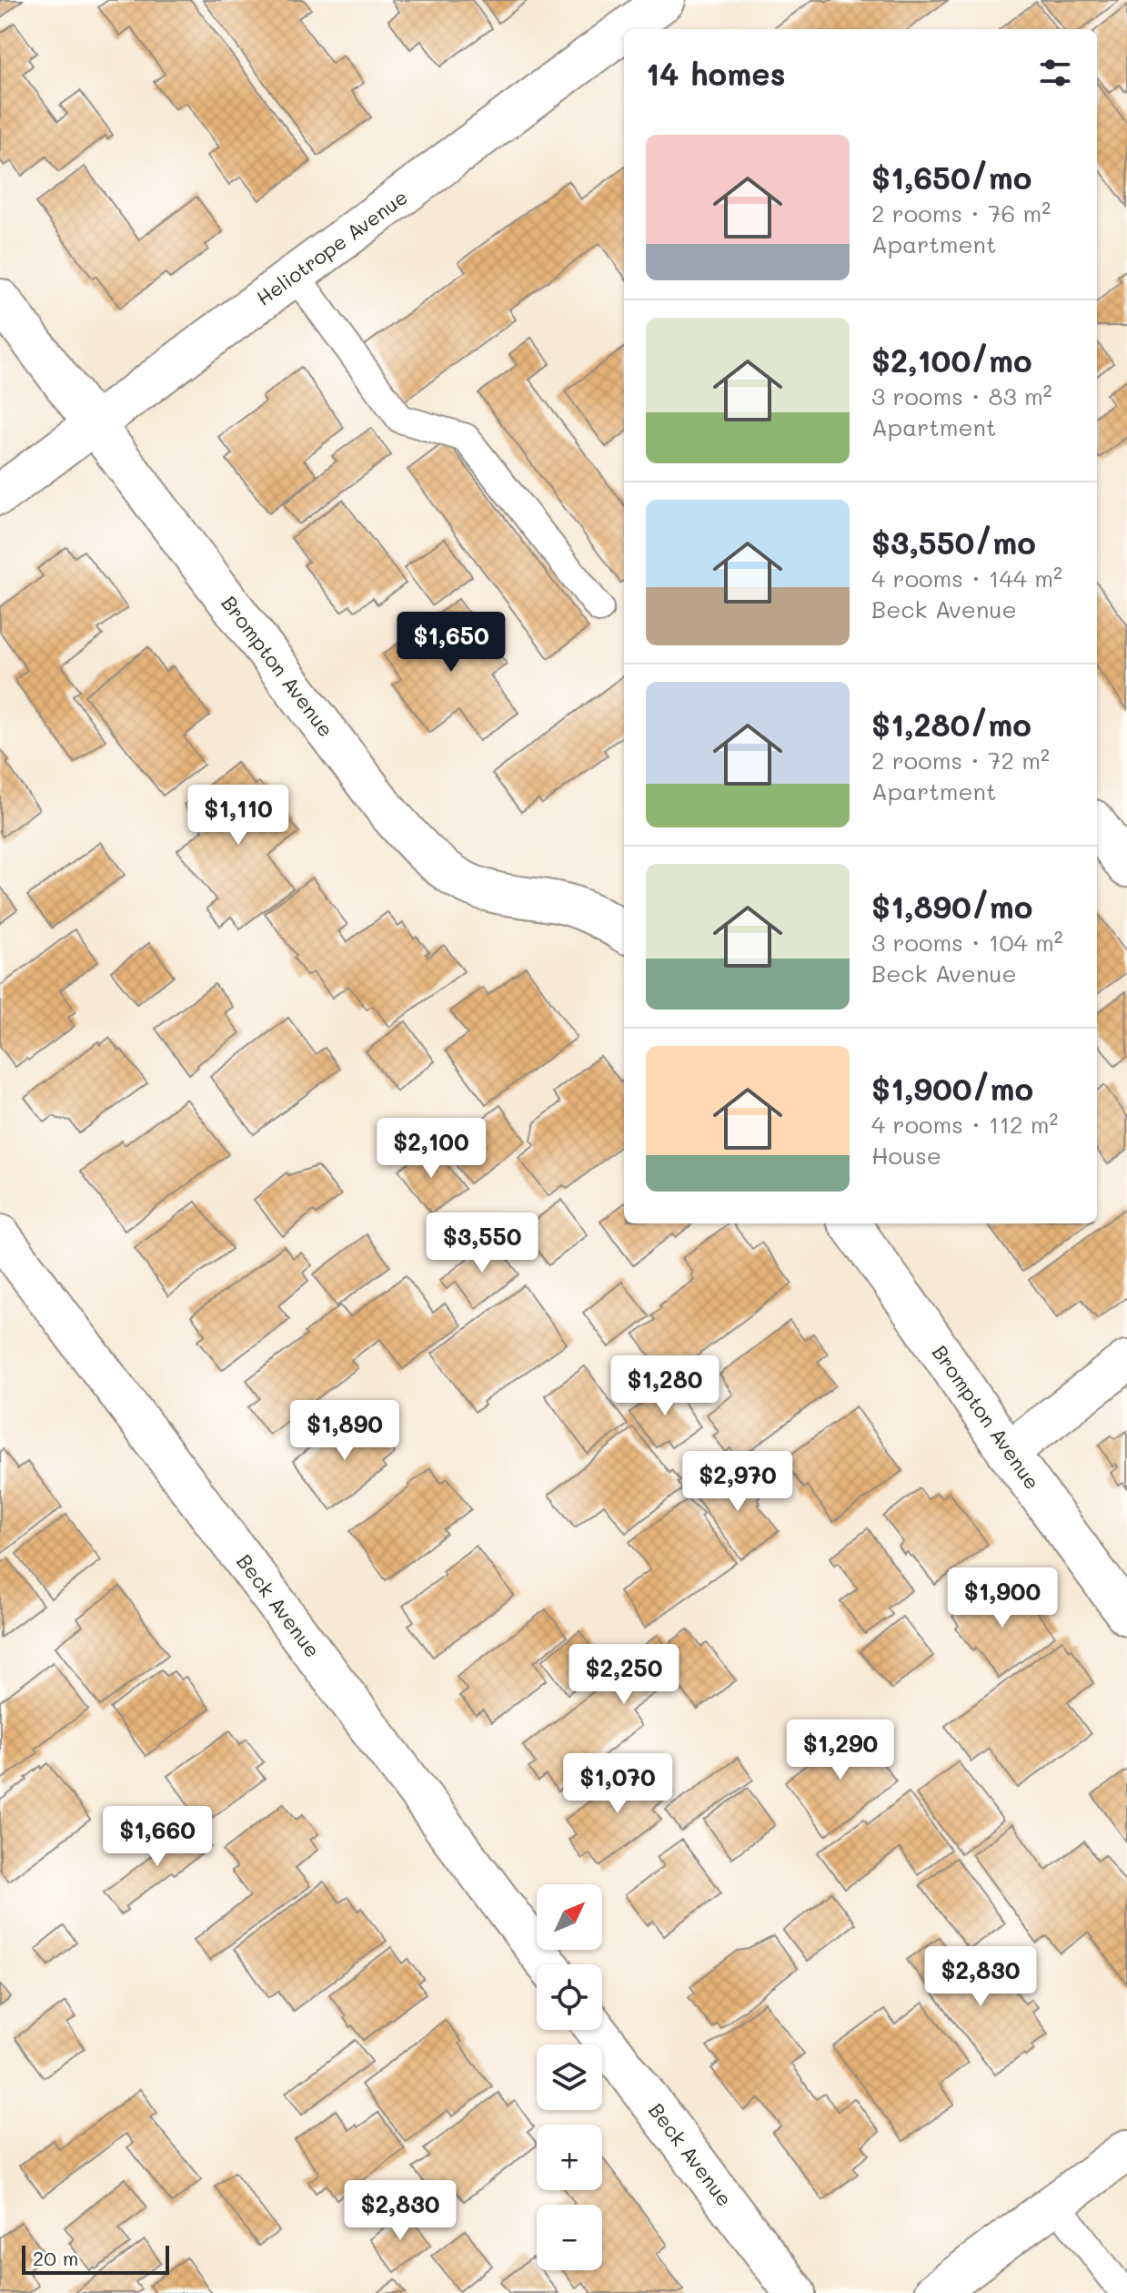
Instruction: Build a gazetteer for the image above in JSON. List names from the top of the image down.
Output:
{
  "streets": {
    "street": ["Heliotrope Avenue", "Brompton Avenue", "Beck Avenue"]
  },
  "crossings": [
    ["Heliotrope Avenue", "Brompton Avenue"]
  ],
  "scale_bar": "20 m",
  "north": "top right",
  "page": {
    "heading": "14 homes",
    "list": [
      {
        "name": "$1,650/mo",
        "note": "2 rooms · 76 m² · Apartment"
      },
      {
        "name": "$2,100/mo",
        "note": "3 rooms · 83 m² · Apartment"
      },
      {
        "name": "$3,550/mo",
        "note": "4 rooms · 144 m² · Beck Avenue"
      },
      {
        "name": "$1,280/mo",
        "note": "2 rooms · 72 m² · Apartment"
      },
      {
        "name": "$1,890/mo",
        "note": "3 rooms · 104 m² · Beck Avenue"
      },
      {
        "name": "$1,900/mo",
        "note": "4 rooms · 112 m² · House"
      }
    ],
    "price": [
      "$1,650",
      "$1,110",
      "$2,100",
      "$3,550",
      "$1,280",
      "$1,890",
      "$2,970",
      "$1,900",
      "$2,250",
      "$1,290",
      "$1,070",
      "$1,660",
      "$2,830",
      "$2,830"
    ],
    "map_buttons": ["+", "−"],
    "scale": "20 m"
  }
}
